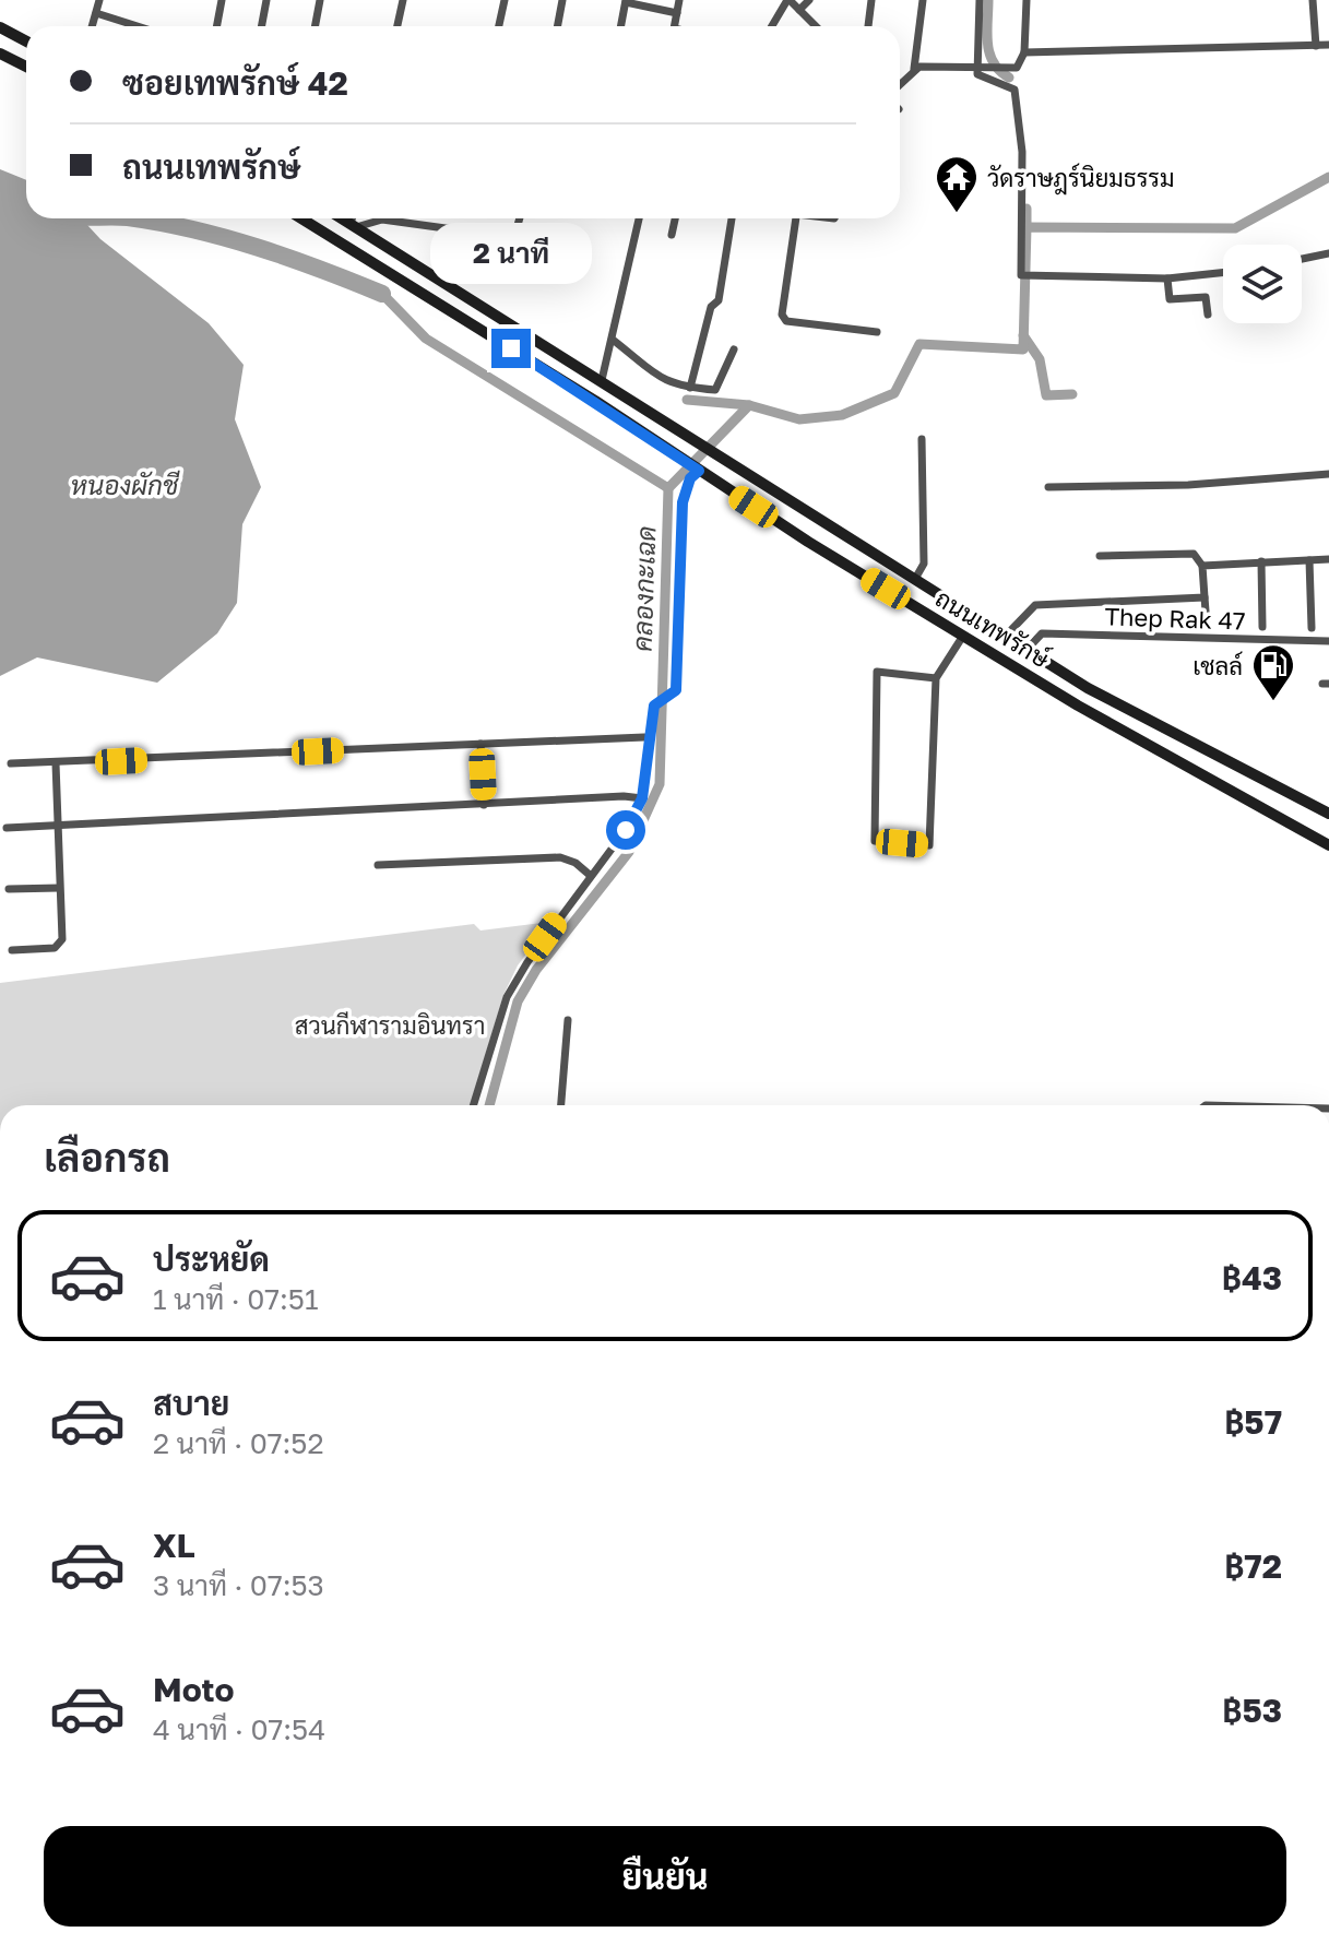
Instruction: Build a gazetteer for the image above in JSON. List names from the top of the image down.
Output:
{
  "streets": {
    "main road": ["ถนนเทพรักษ์"],
    "street": ["Thep Rak 47"]
  },
  "crossings": [
    ["Thep Rak 47", "ถนนเทพรักษ์"]
  ],
  "water": ["หนองผักชี", "คลองกะเฉด"],
  "parks": ["สวนกีฬารามอินทรา"],
  "places": {
    "temple": ["วัดราษฎร์นิยมธรรม"],
    "fuel station": ["เชลล์"]
  },
  "page": {
    "banner": ["ซอยเทพรักษ์ 42", "ถนนเทพรักษ์"],
    "bubble": "2 นาที",
    "heading": "เลือกรถ",
    "list": [
      {
        "name": "ประหยัด",
        "note": "1 นาที · 07:51",
        "value": "฿43"
      },
      {
        "name": "สบาย",
        "note": "2 นาที · 07:52",
        "value": "฿57"
      },
      {
        "name": "XL",
        "note": "3 นาที · 07:53",
        "value": "฿72"
      },
      {
        "name": "Moto",
        "note": "4 นาที · 07:54",
        "value": "฿53"
      }
    ],
    "buttons": "ยืนยัน"
  }
}
